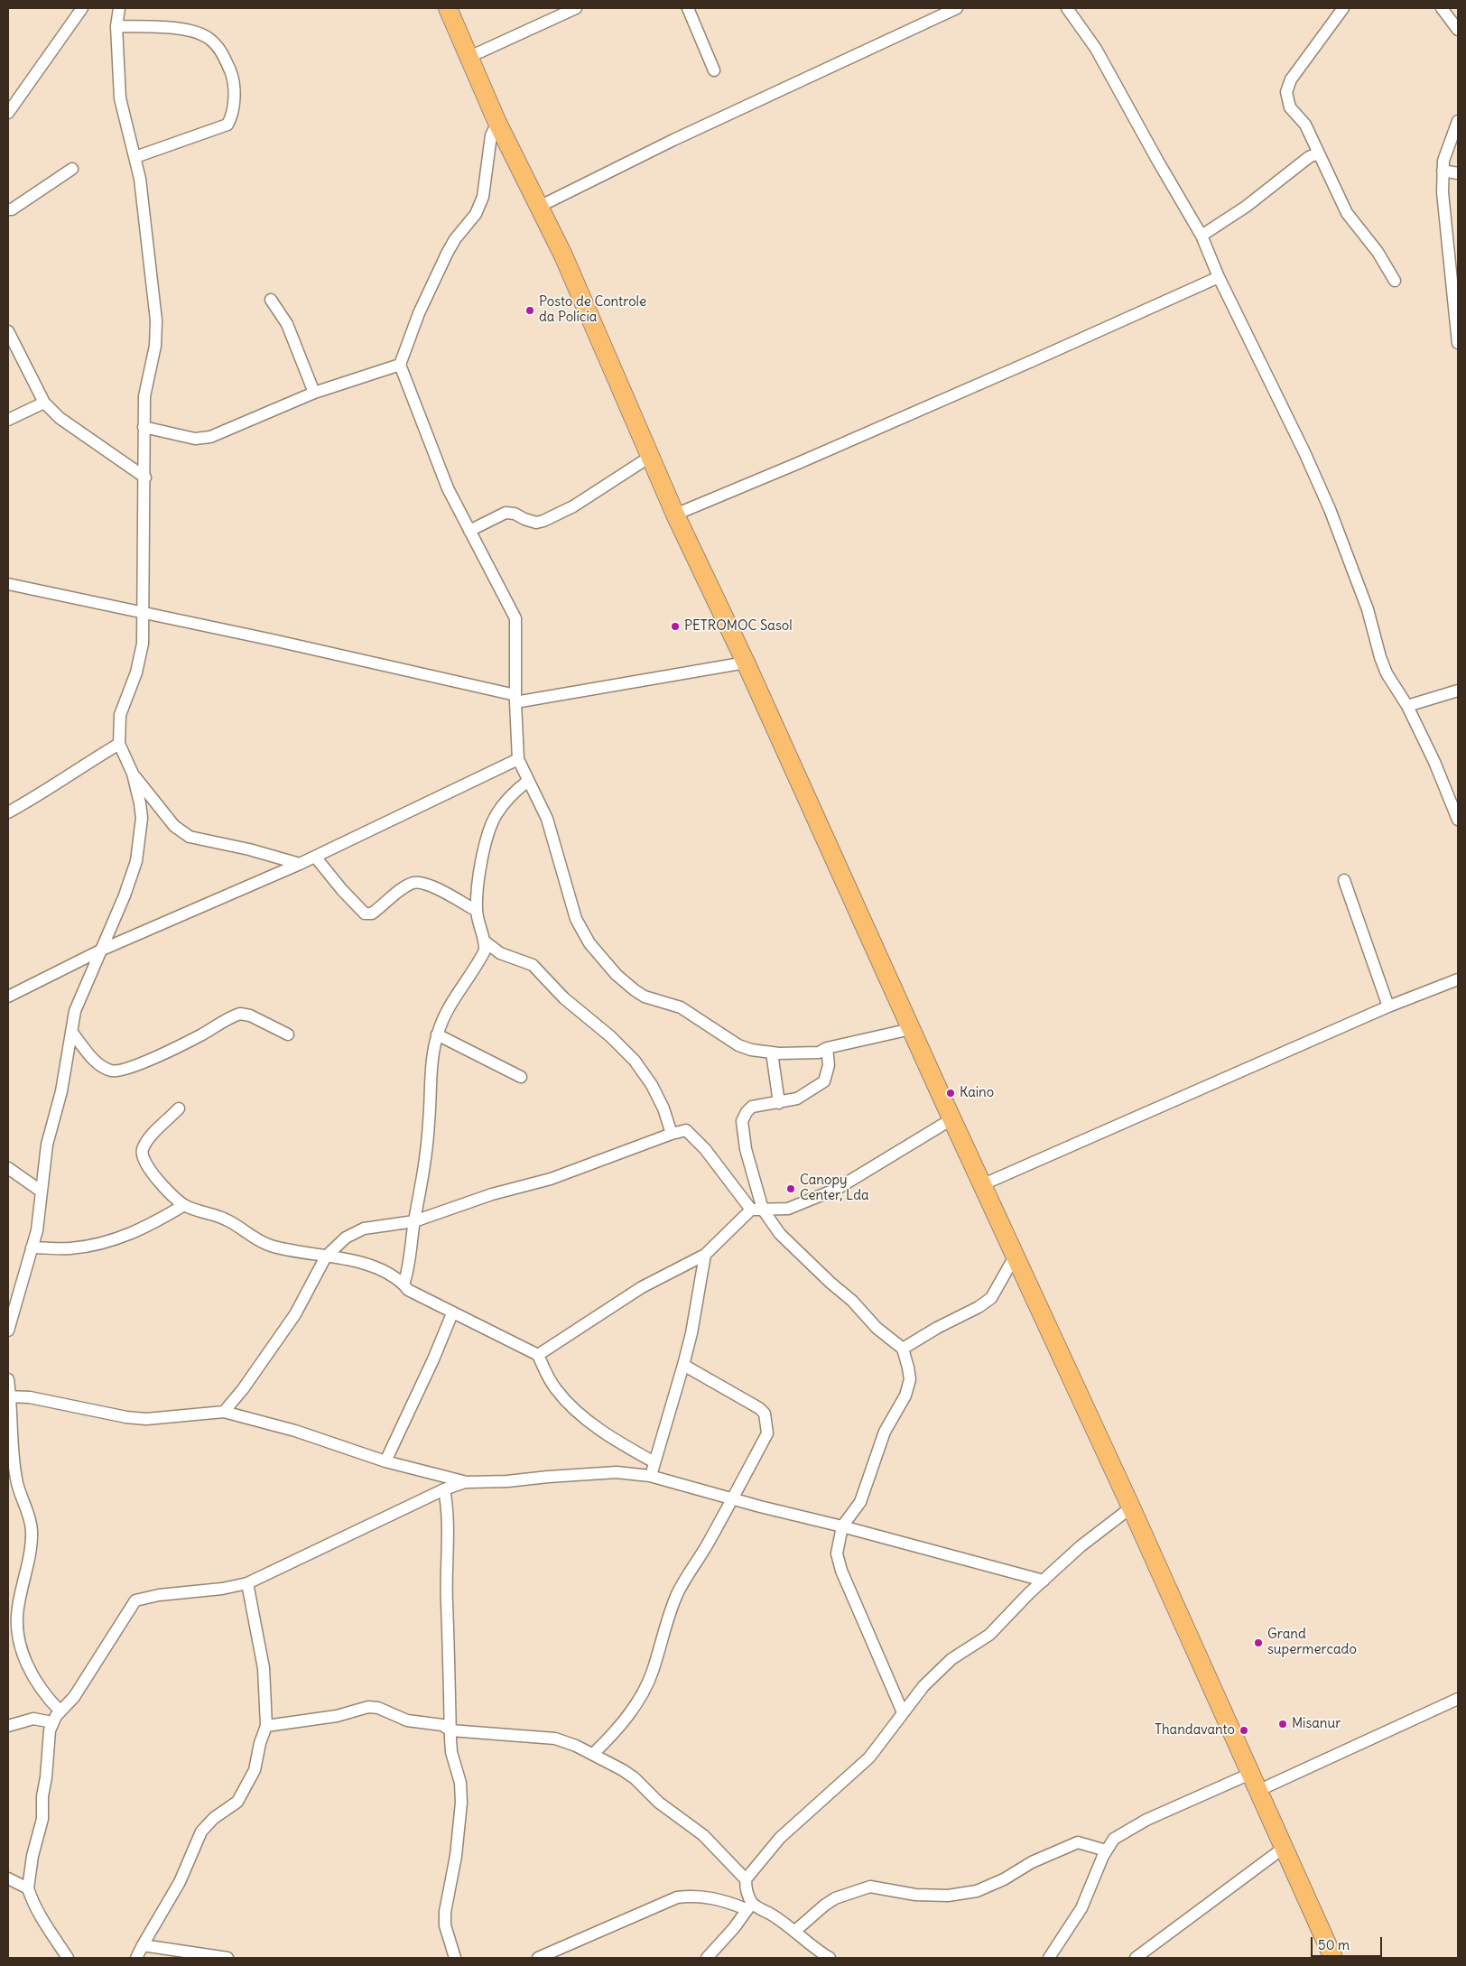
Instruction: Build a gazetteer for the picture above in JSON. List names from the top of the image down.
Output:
{
  "places": [
    "Posto de Controle da Polícia",
    "PETROMOC Sasol",
    "Kaino",
    "Canopy Center, Lda",
    "Grand supermercado",
    "Misanur",
    "Thandavanto"
  ],
  "scale_bar": "50 m"
}
